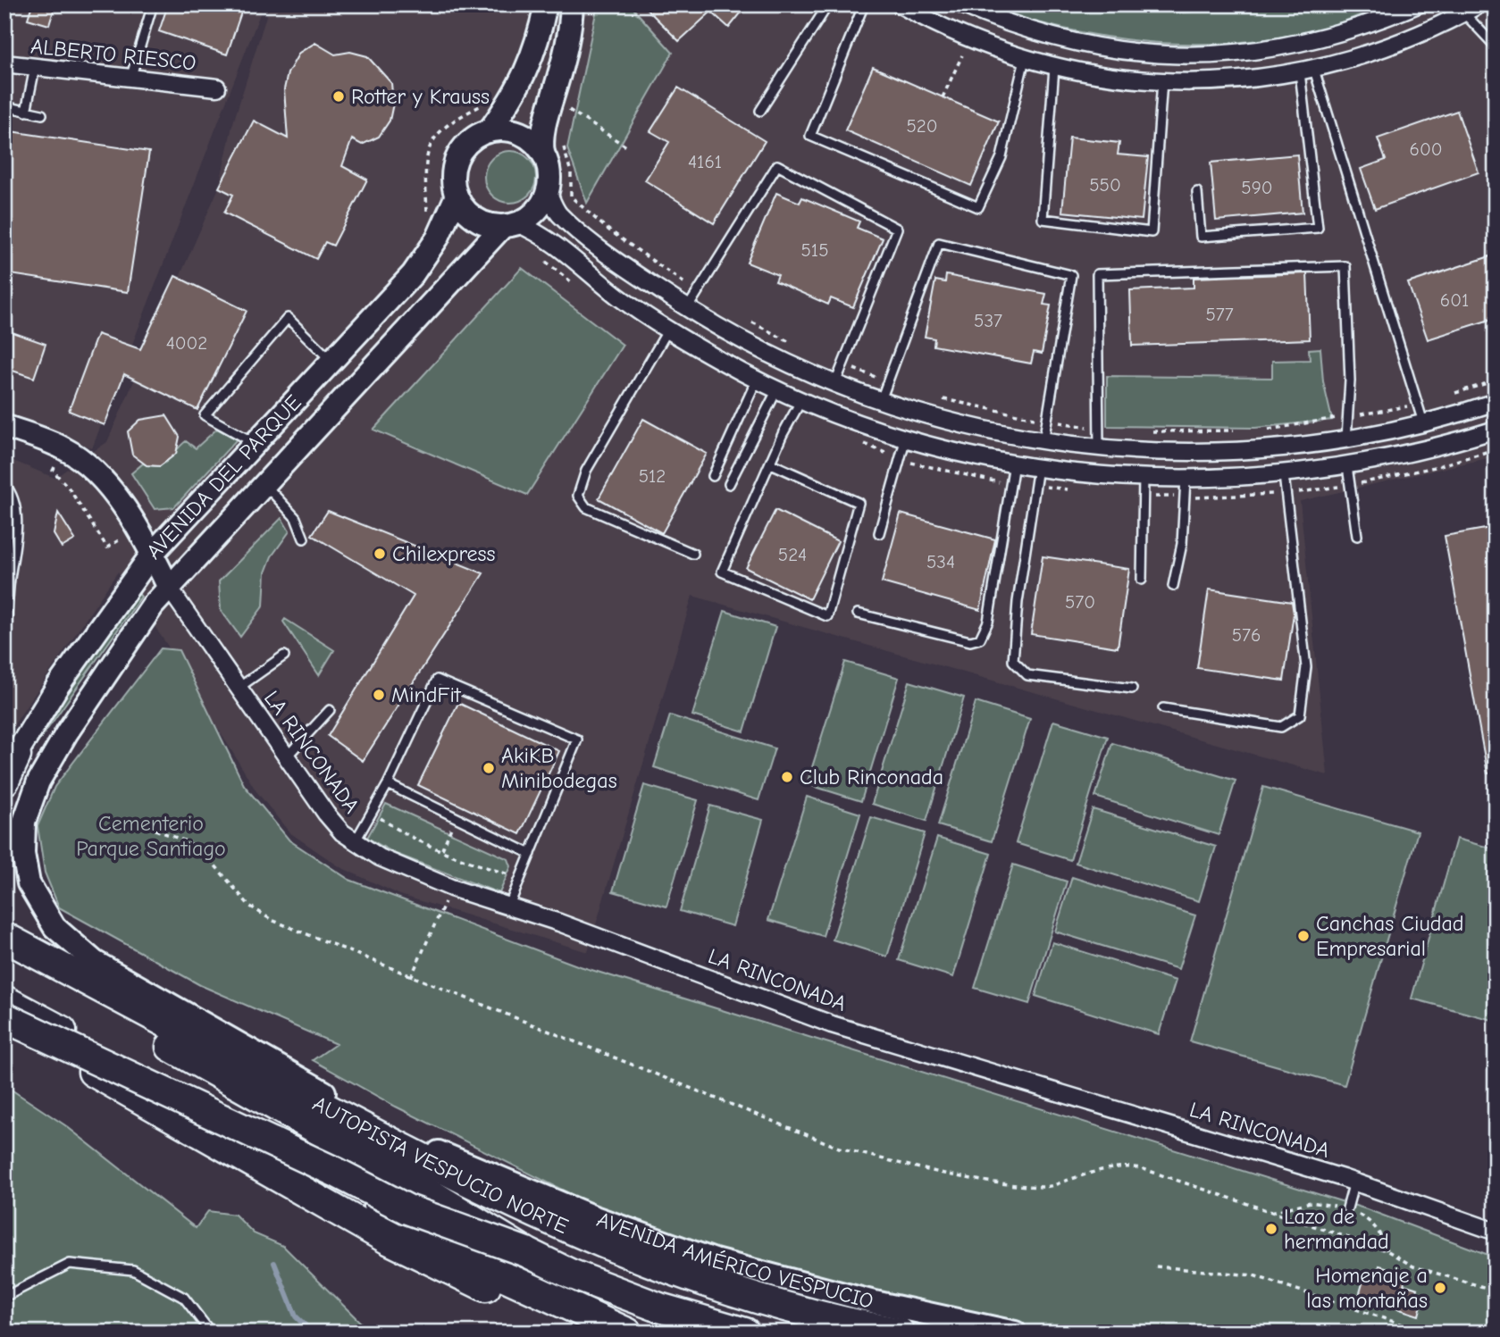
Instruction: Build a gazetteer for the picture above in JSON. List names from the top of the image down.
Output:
{
  "streets": {
    "highway": ["AUTOPISTA VESPUCIO NORTE"],
    "street": [
      "ALBERTO RIESCO",
      "AVENIDA DEL PARQUE",
      "LA RINCONADA",
      "AVENIDA AMÉRICO VESPUCIO"
    ]
  },
  "crossings": [
    ["AVENIDA DEL PARQUE", "LA RINCONADA"],
    ["AVENIDA DEL PARQUE", "AVENIDA AMÉRICO VESPUCIO"]
  ],
  "parks": ["Cementerio Parque Santiago"],
  "places": [
    "Rotter y Krauss",
    "Chilexpress",
    "MindFit",
    "AkiKB Minibodegas",
    "Club Rinconada",
    "Canchas Ciudad Empresarial",
    "Lazo de hermandad",
    "Homenaje a las montañas"
  ],
  "house_numbers": [
    "520",
    "600",
    "4161",
    "550",
    "590",
    "515",
    "601",
    "577",
    "537",
    "4002",
    "512",
    "524",
    "534",
    "570",
    "576"
  ]
}
